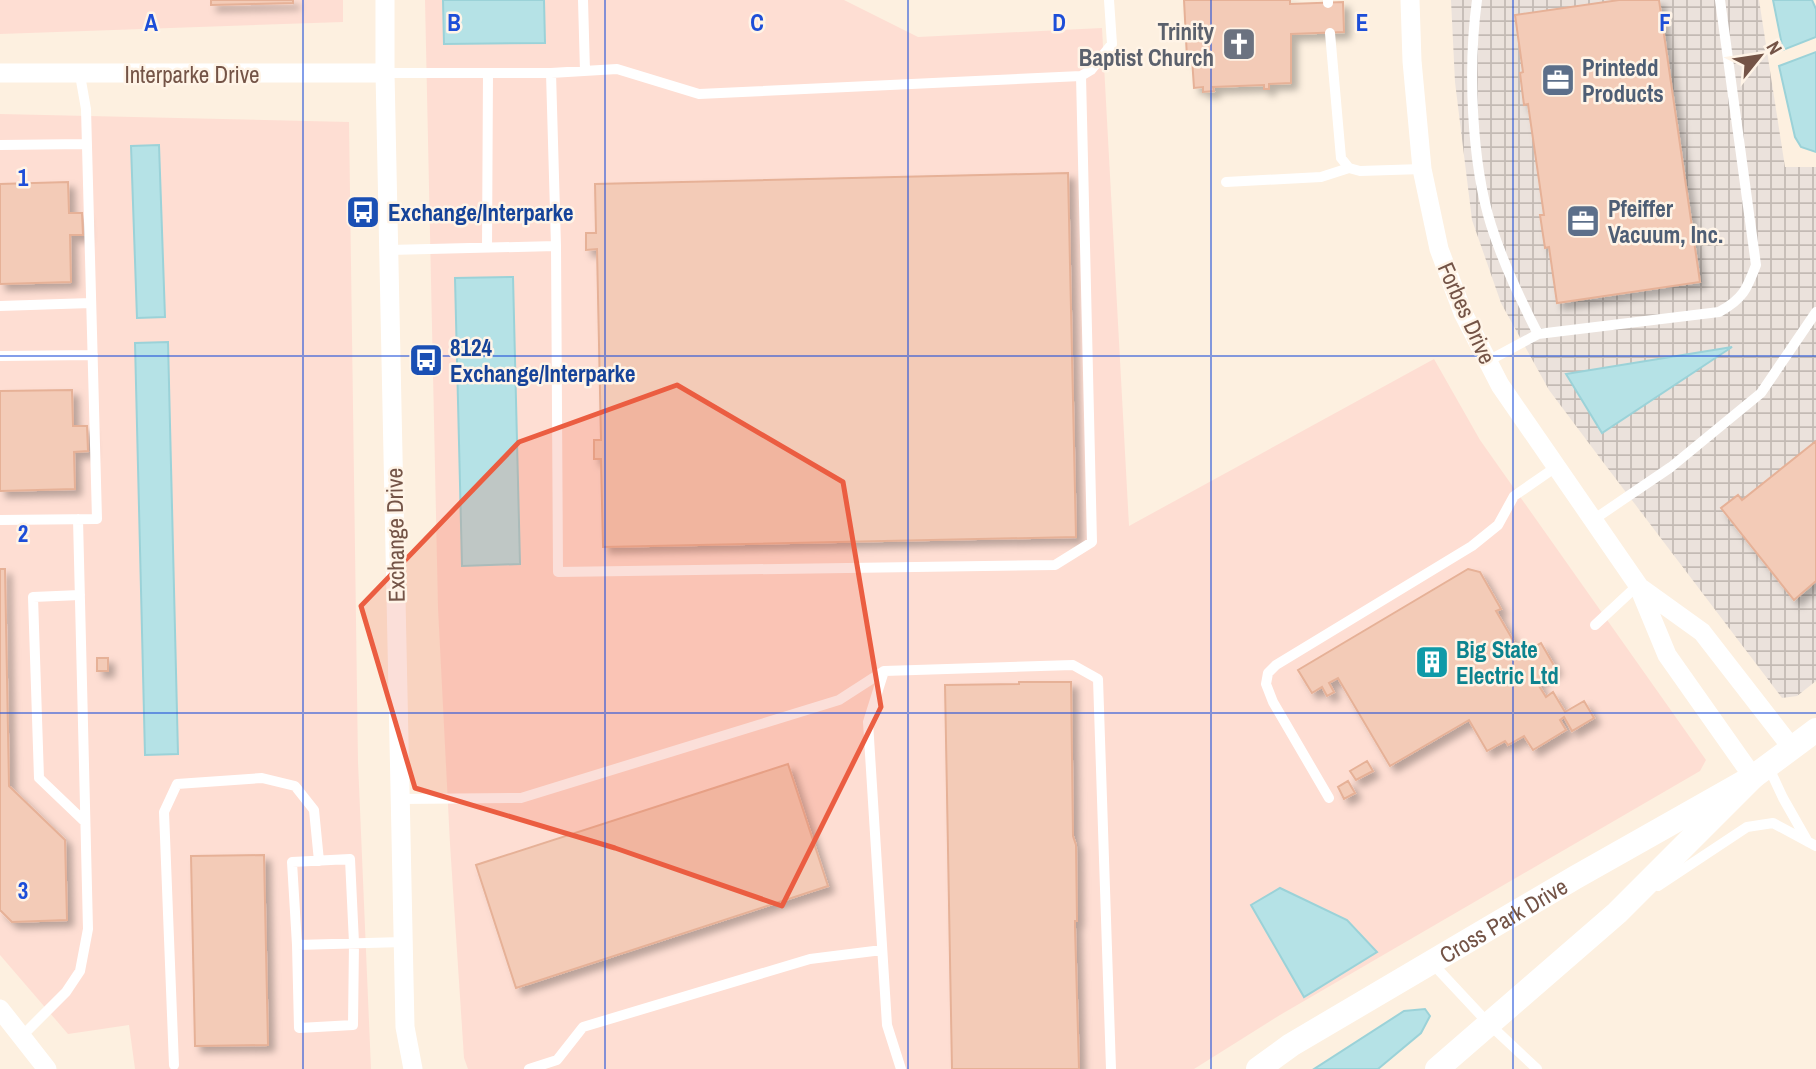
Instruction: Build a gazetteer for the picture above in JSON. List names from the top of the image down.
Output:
{
  "streets": {
    "street": [
      "Interparke Drive",
      "Forbes Drive",
      "Exchange Drive",
      "Cross Park Drive"
    ]
  },
  "crossings": [
    ["Interparke Drive", "Exchange Drive"],
    ["Forbes Drive", "Cross Park Drive"]
  ],
  "places": {
    "church": ["Trinity Baptist Church"],
    "office": ["Printedd Products", "Pfeiffer Vacuum, Inc."],
    "bus stop": ["Exchange/Interparke", "8124 Exchange/Interparke"],
    "building": ["Big State Electric Ltd"]
  },
  "north": "top right",
  "grid": {
    "columns": [
      "A",
      "B",
      "C",
      "D",
      "E",
      "F"
    ],
    "rows": ["1", "2", "3"]
  }
}
